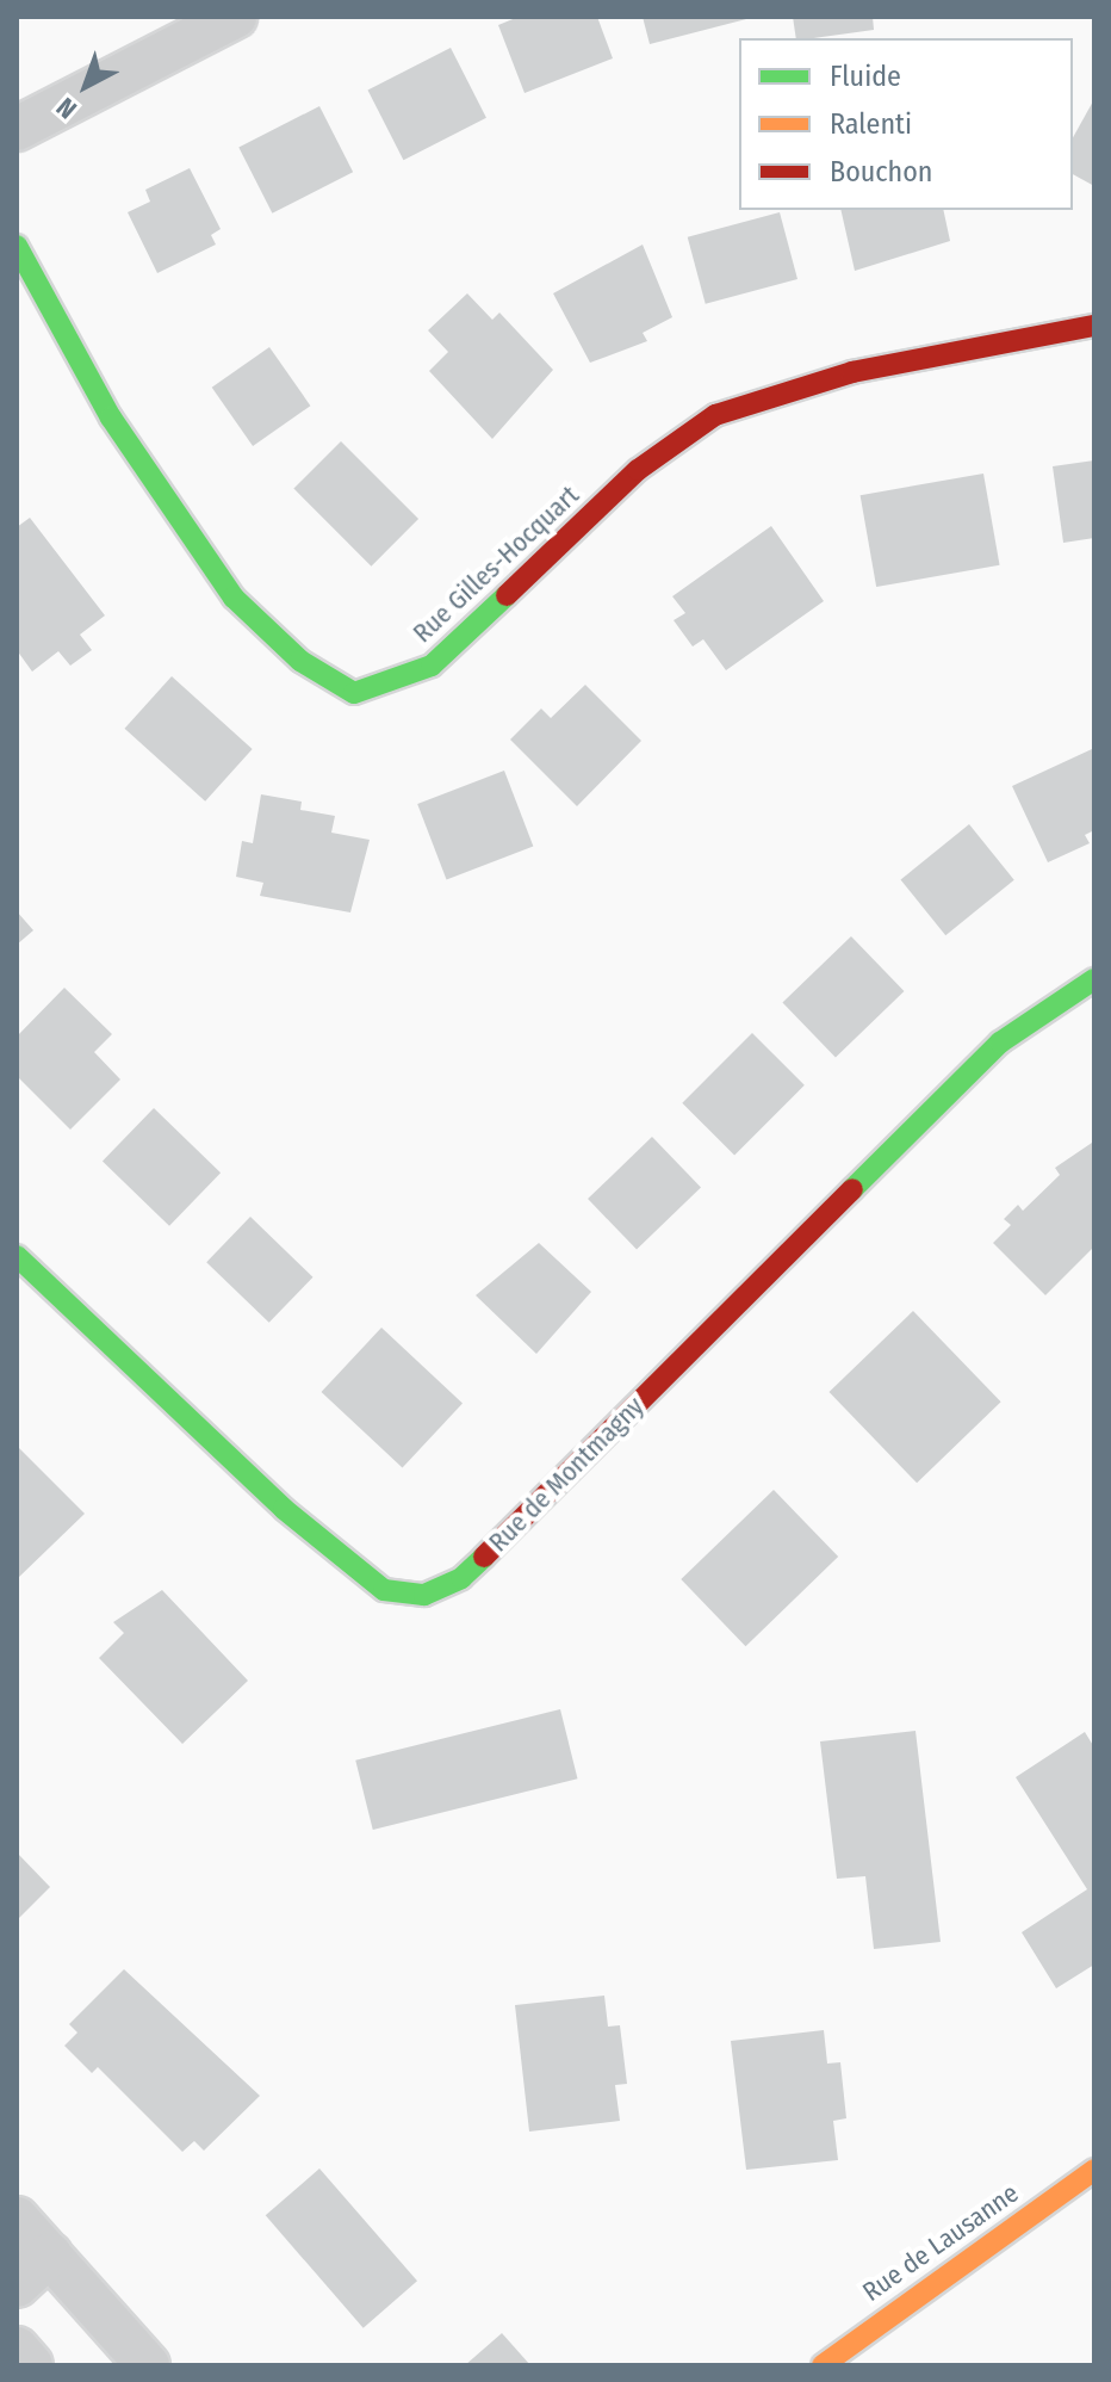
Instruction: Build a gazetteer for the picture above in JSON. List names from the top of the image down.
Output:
{
  "streets": {
    "street": ["Rue Gilles-Hocquart", "Rue de Montmagny", "Rue de Lausanne"]
  },
  "legend": ["Fluide", "Ralenti", "Bouchon"],
  "north": "bottom left"
}
